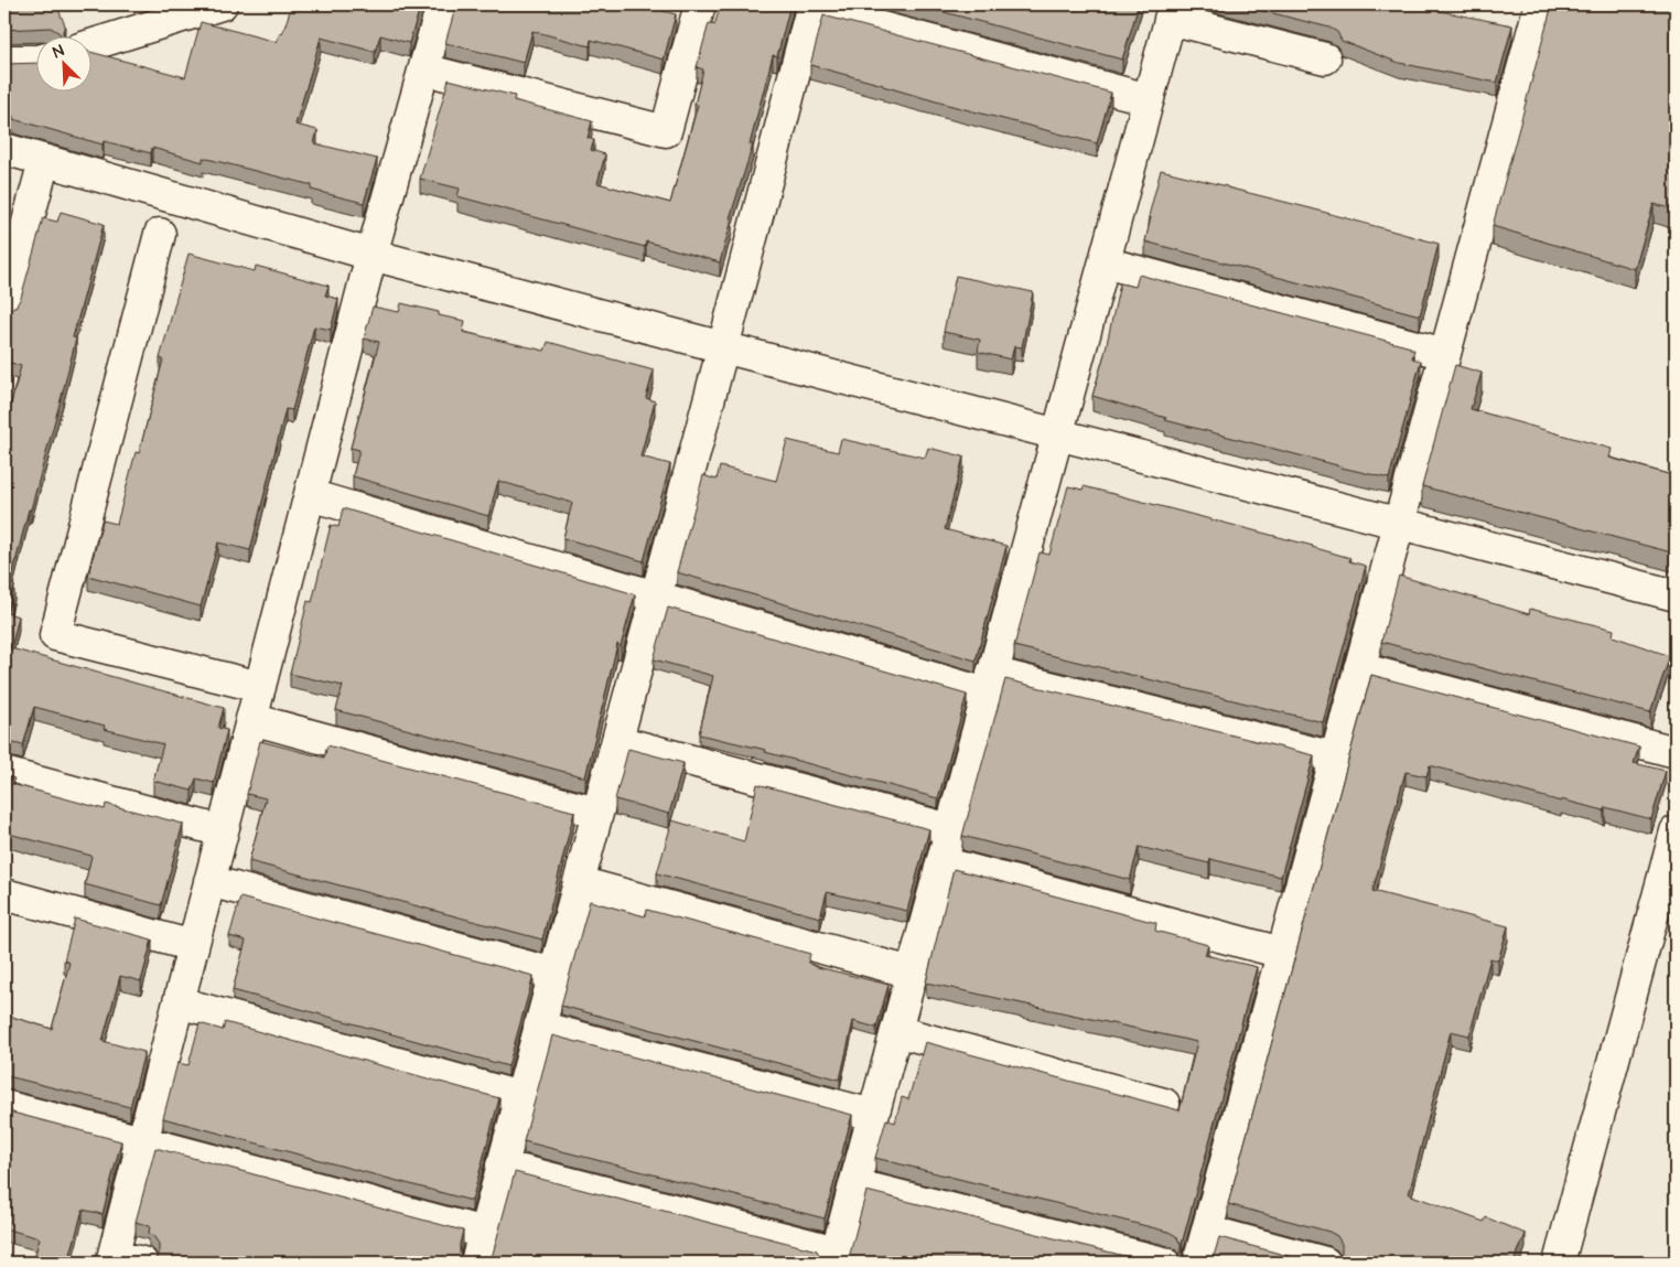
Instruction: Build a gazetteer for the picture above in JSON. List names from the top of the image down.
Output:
{
  "north": "top left"
}
